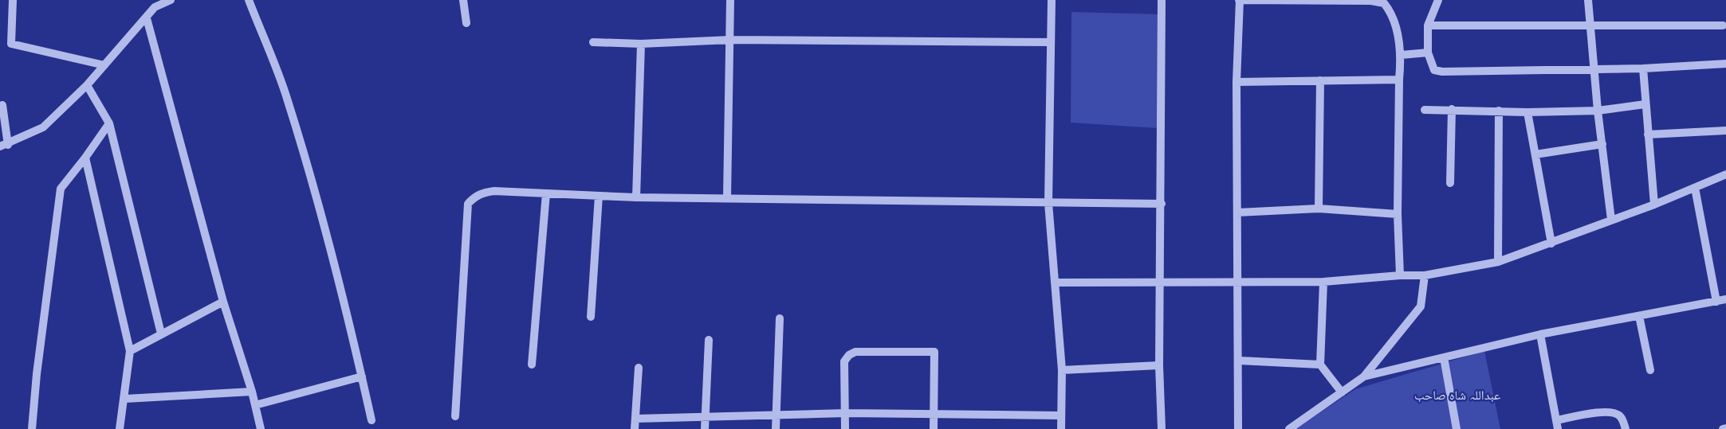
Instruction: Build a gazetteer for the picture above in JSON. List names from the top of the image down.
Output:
{
  "parks": ["عبداللہ شاہ صاحب"]
}
